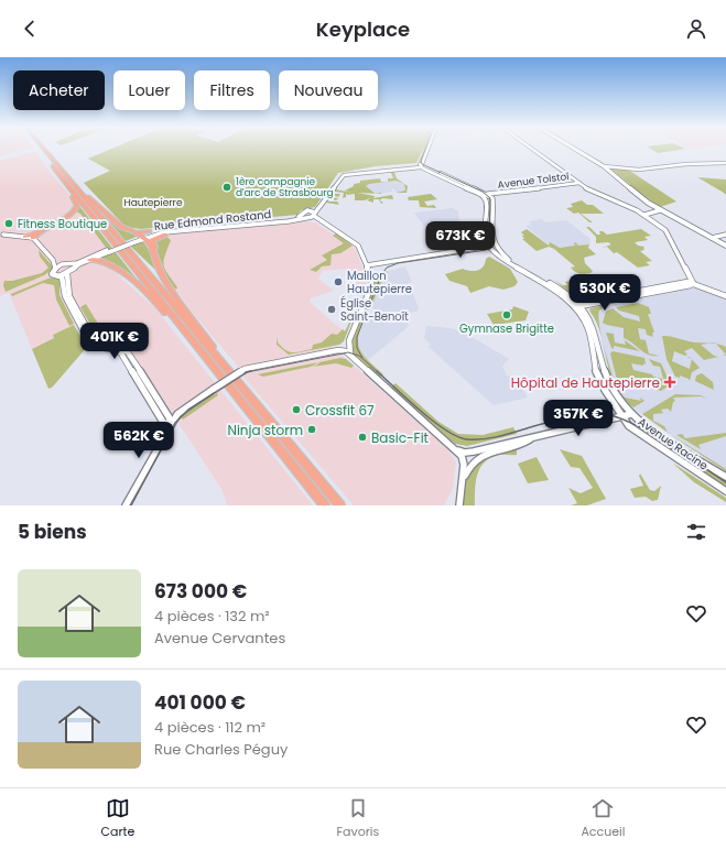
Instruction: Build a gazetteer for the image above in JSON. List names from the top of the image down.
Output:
{
  "streets": {
    "street": ["Avenue Tolstoï", "Rue Edmond Rostand", "Avenue Racine"]
  },
  "parks": ["Hautepierre"],
  "places": {
    "other": [
      "1ère compagnie d'arc de Strasbourg",
      "Fitness Boutique",
      "Maillon Hautepierre",
      "Église Saint-Benoît",
      "Gymnase Brigitte",
      "Crossfit 67",
      "Ninja storm",
      "Basic-Fit"
    ],
    "health": ["Hôpital de Hautepierre"]
  },
  "page": {
    "header": "Keyplace",
    "chip": [
      "Acheter",
      "Louer",
      "Filtres",
      "Nouveau"
    ],
    "price": [
      "673K €",
      "530K €",
      "401K €",
      "357K €",
      "562K €"
    ],
    "heading": "5 biens",
    "list": [
      {
        "name": "673 000 €",
        "note": "4 pièces · 132 m² · Avenue Cervantes"
      },
      {
        "name": "401 000 €",
        "note": "4 pièces · 112 m² · Rue Charles Péguy"
      }
    ],
    "tabs": ["Carte", "Favoris", "Accueil"]
  }
}
